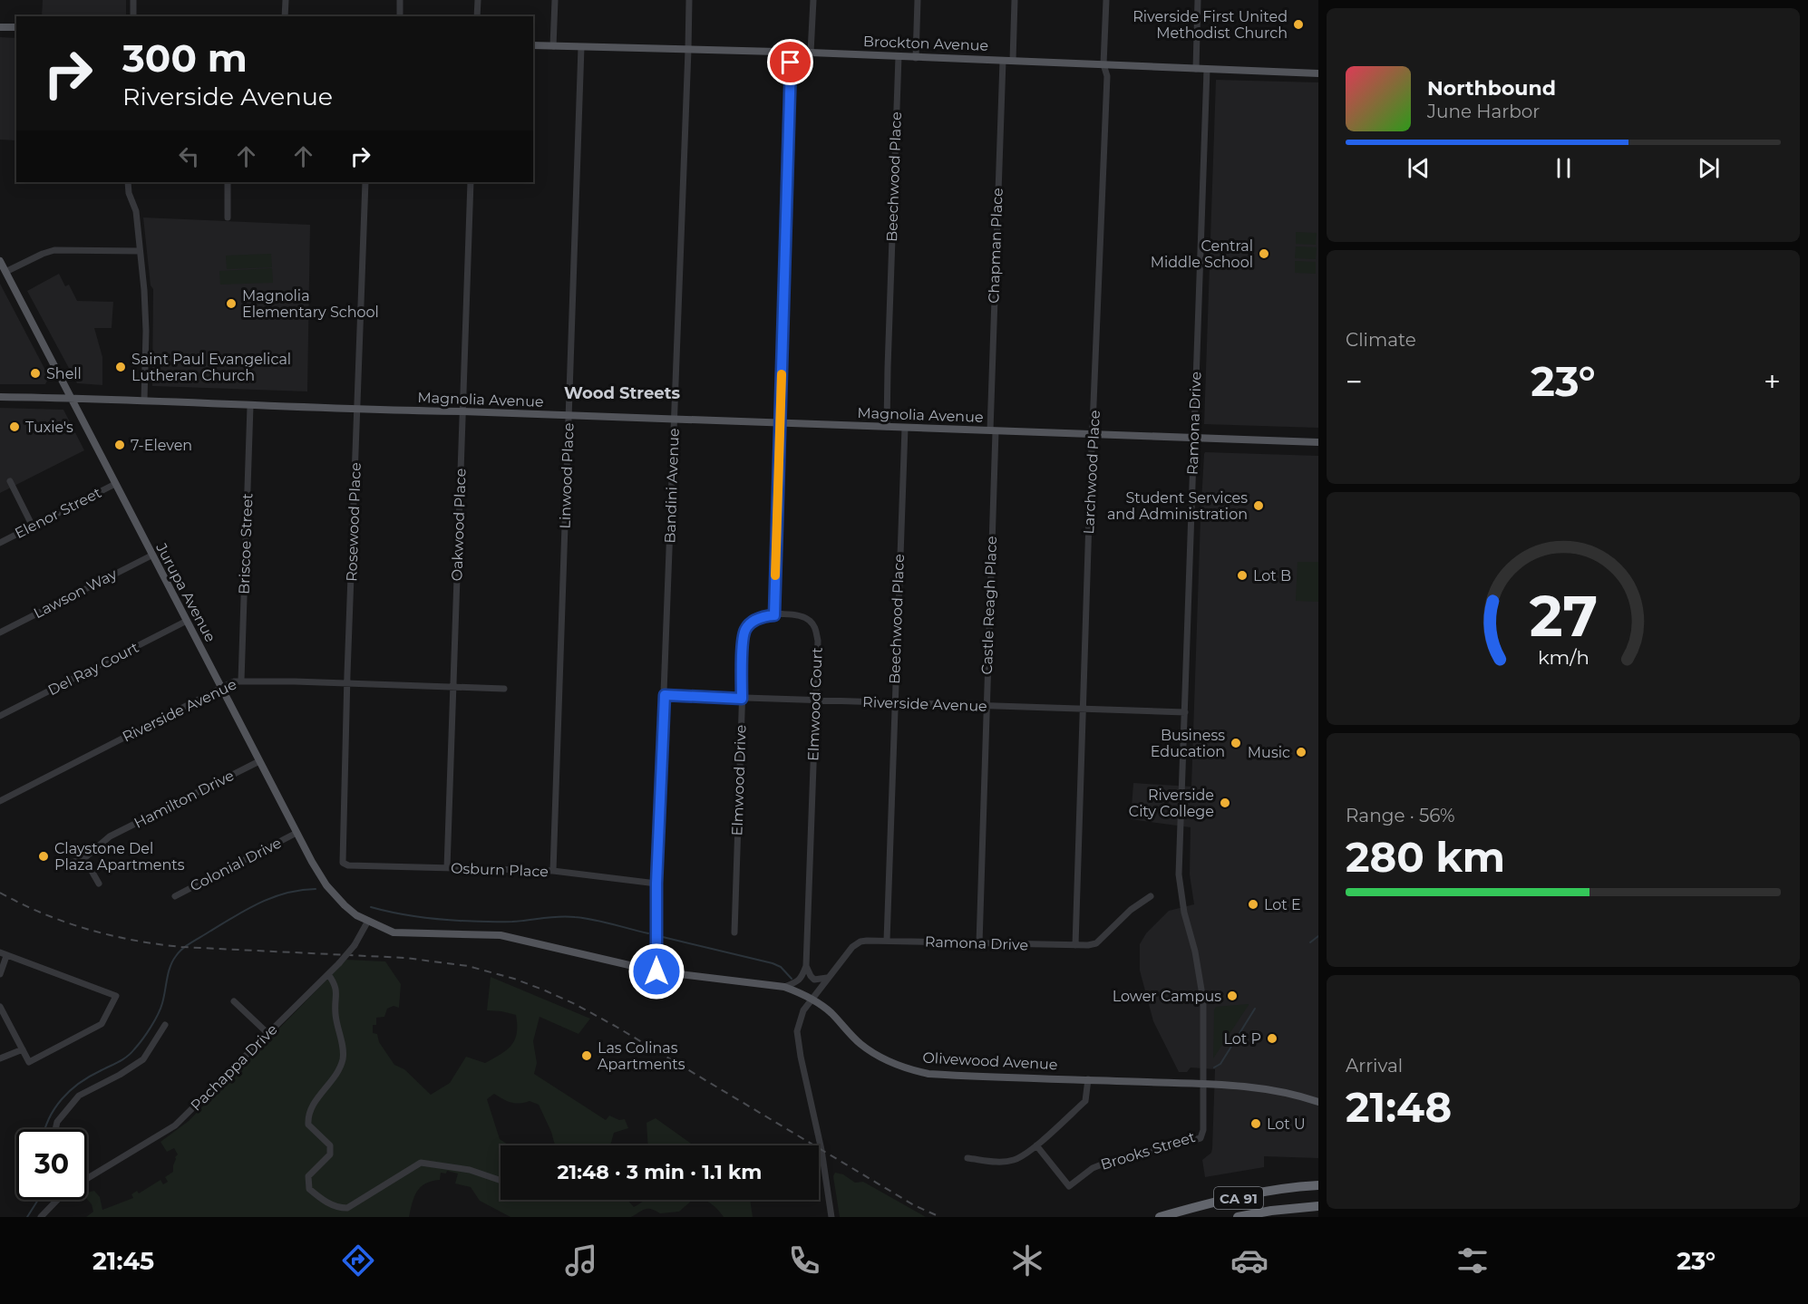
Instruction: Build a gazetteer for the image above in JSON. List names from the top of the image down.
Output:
{
  "streets": {
    "highway": ["CA 91"],
    "main road": [
      "Brockton Avenue",
      "Magnolia Avenue",
      "Jurupa Avenue",
      "Olivewood Avenue"
    ],
    "street": [
      "Beechwood Place",
      "Chapman Place",
      "Ramona Drive",
      "Larchwood Place",
      "Linwood Place",
      "Bandini Avenue",
      "Elenor Street",
      "Rosewood Place",
      "Oakwood Place",
      "Briscoe Street",
      "Lawson Way",
      "Castle Reagh Place",
      "Del Ray Court",
      "Elmwood Court",
      "Riverside Avenue",
      "Elmwood Drive",
      "Hamilton Drive",
      "Colonial Drive",
      "Osburn Place",
      "Pachappa Drive",
      "Brooks Street"
    ]
  },
  "crossings": [
    ["Brockton Avenue", "Beechwood Place"],
    ["Brockton Avenue", "Chapman Place"],
    ["Brockton Avenue", "Ramona Drive"],
    ["Brockton Avenue", "Larchwood Place"],
    ["Brockton Avenue", "Linwood Place"],
    ["Brockton Avenue", "Bandini Avenue"],
    ["Beechwood Place", "Magnolia Avenue"],
    ["Beechwood Place", "Ramona Drive"],
    ["Beechwood Place", "Riverside Avenue"],
    ["Chapman Place", "Magnolia Avenue"],
    ["Chapman Place", "Castle Reagh Place"],
    ["Magnolia Avenue", "Ramona Drive"],
    ["Magnolia Avenue", "Larchwood Place"],
    ["Magnolia Avenue", "Linwood Place"],
    ["Magnolia Avenue", "Bandini Avenue"],
    ["Magnolia Avenue", "Rosewood Place"],
    ["Magnolia Avenue", "Oakwood Place"],
    ["Magnolia Avenue", "Briscoe Street"],
    ["Magnolia Avenue", "Jurupa Avenue"],
    ["Magnolia Avenue", "Castle Reagh Place"],
    ["Ramona Drive", "Larchwood Place"],
    ["Ramona Drive", "Castle Reagh Place"],
    ["Ramona Drive", "Riverside Avenue"],
    ["Ramona Drive", "Olivewood Avenue"],
    ["Ramona Drive", "Brooks Street"],
    ["Larchwood Place", "Riverside Avenue"],
    ["Linwood Place", "Osburn Place"],
    ["Bandini Avenue", "Riverside Avenue"],
    ["Bandini Avenue", "Osburn Place"],
    ["Bandini Avenue", "Olivewood Avenue"],
    ["Elenor Street", "Jurupa Avenue"],
    ["Rosewood Place", "Riverside Avenue"],
    ["Rosewood Place", "Osburn Place"],
    ["Oakwood Place", "Riverside Avenue"],
    ["Oakwood Place", "Osburn Place"],
    ["Briscoe Street", "Riverside Avenue"],
    ["Jurupa Avenue", "Lawson Way"],
    ["Jurupa Avenue", "Del Ray Court"],
    ["Jurupa Avenue", "Riverside Avenue"],
    ["Jurupa Avenue", "Hamilton Drive"],
    ["Jurupa Avenue", "Colonial Drive"],
    ["Jurupa Avenue", "Olivewood Avenue"],
    ["Jurupa Avenue", "Pachappa Drive"],
    ["Castle Reagh Place", "Riverside Avenue"],
    ["Elmwood Court", "Riverside Avenue"],
    ["Elmwood Court", "Elmwood Drive"],
    ["Riverside Avenue", "Elmwood Drive"],
    ["Olivewood Avenue", "Pachappa Drive"],
    ["Olivewood Avenue", "Brooks Street"]
  ],
  "districts": ["Wood Streets"],
  "places": [
    "Riverside First United Methodist Church",
    "Central Middle School",
    "Magnolia Elementary School",
    "Saint Paul Evangelical Lutheran Church",
    "Shell",
    "Tuxie's",
    "7-Eleven",
    "Student Services and Administration",
    "Lot B",
    "Business Education",
    "Music",
    "Riverside City College",
    "Claystone Del Plaza Apartments",
    "Lot E",
    "Lower Campus",
    "Lot P",
    "Las Colinas Apartments",
    "Lot U"
  ],
  "page": {
    "turn": ["300 m", "Riverside Avenue"],
    "song": ["Northbound", "June Harbor"],
    "tile": [
      "Climate",
      ["Range · 56%", "280 km"],
      ["Arrival", "21:48"]
    ],
    "heat": ["−", "23°", "+"],
    "limit": "30",
    "trip": "21:48 · 3 min · 1.1 km",
    "tabs": ["21:45", "23°"],
    "gauge": ["27", "km/h"]
  }
}
